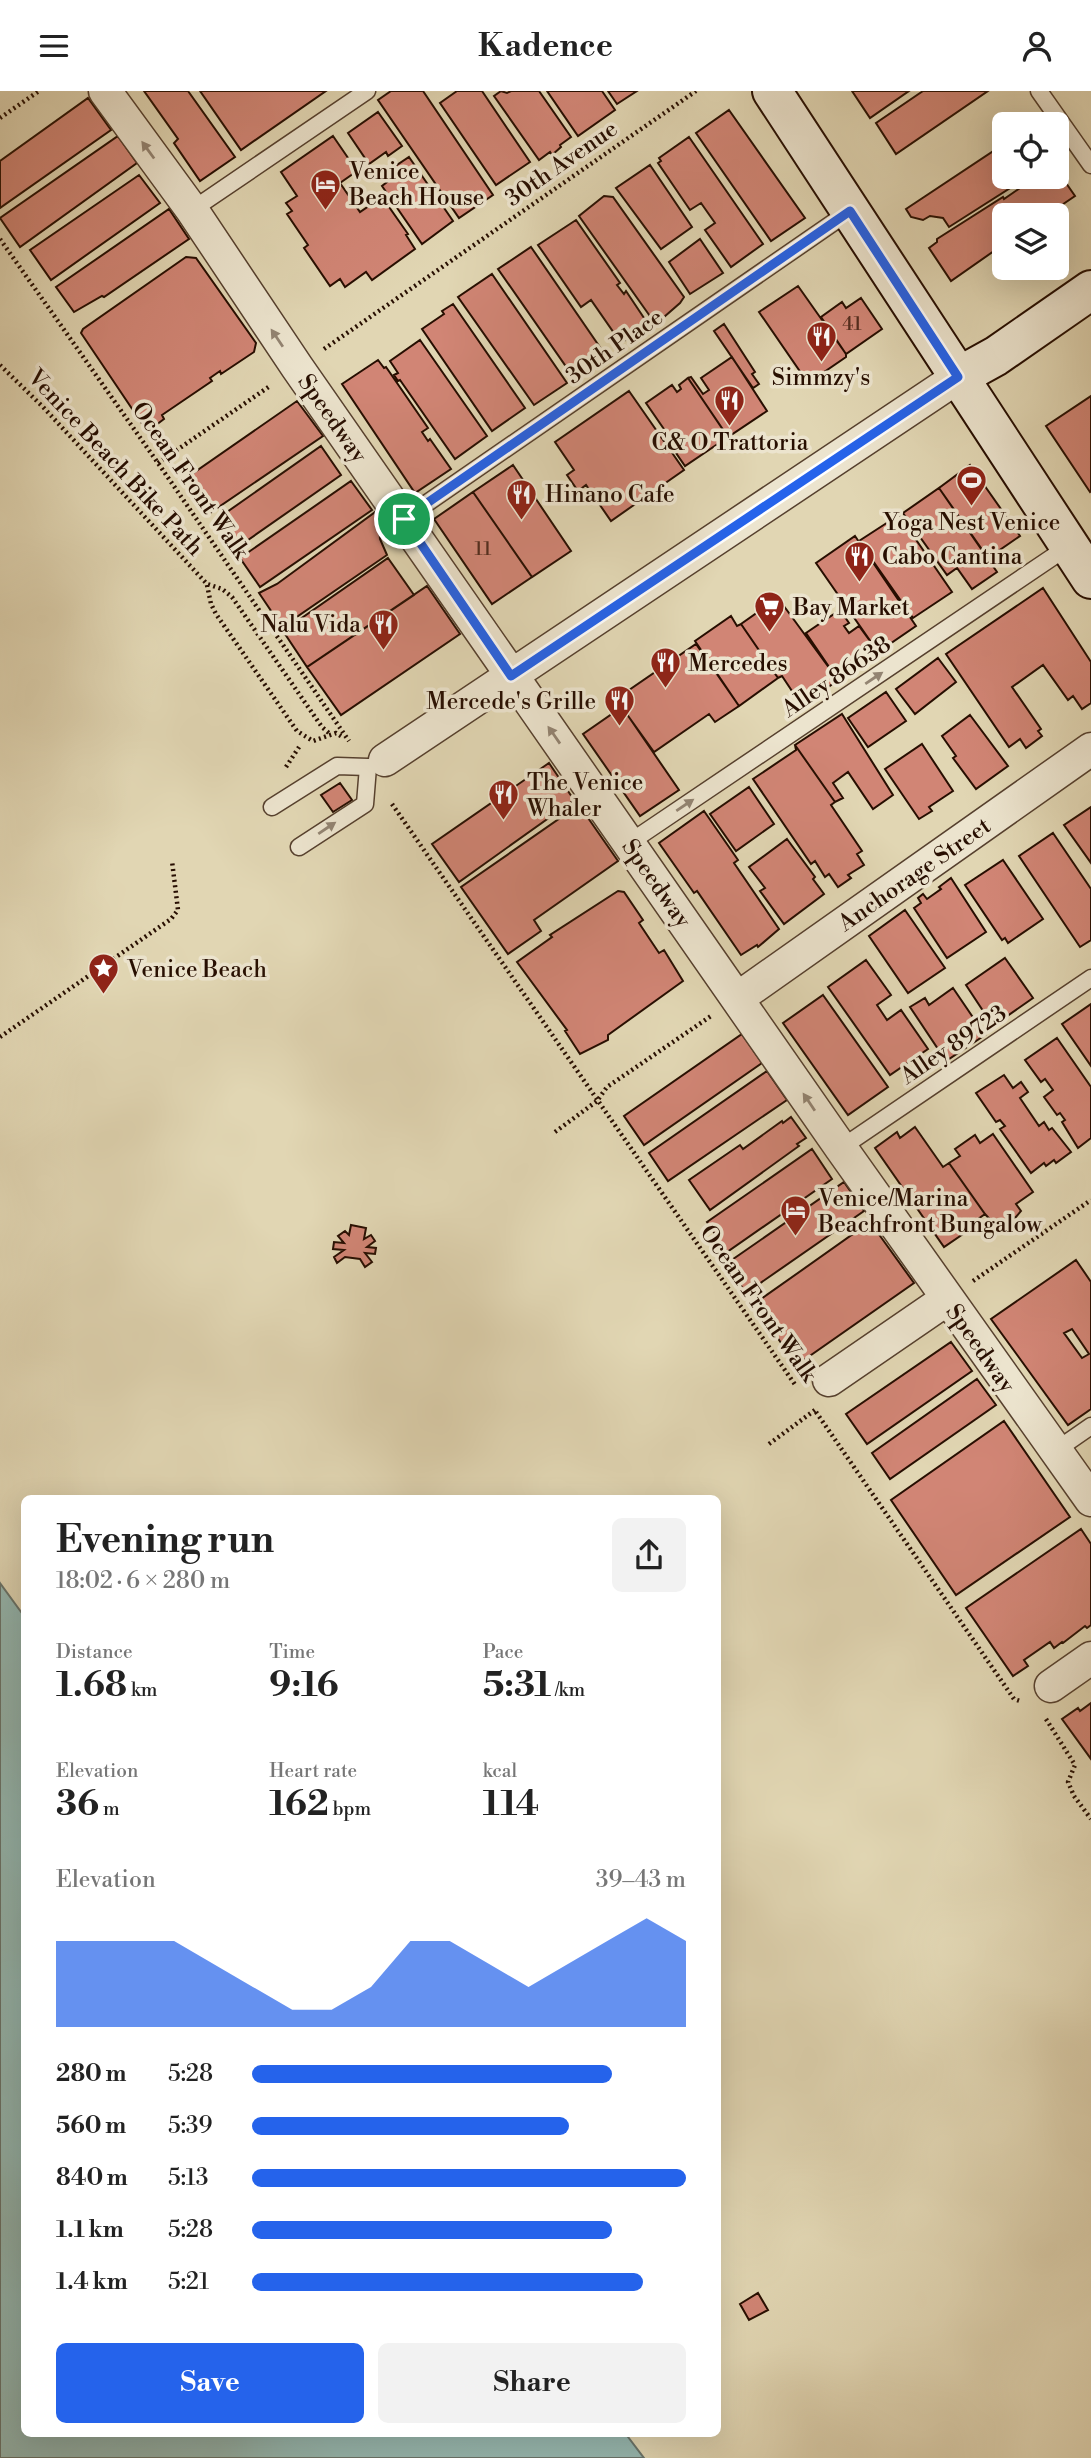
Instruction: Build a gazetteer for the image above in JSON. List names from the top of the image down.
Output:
{
  "streets": {
    "street": ["Speedway", "Anchorage Street"],
    "lane": ["30th Place", "Alley 86638", "Alley 89723"],
    "path": ["30th Avenue", "Venice Beach Bike Path", "Ocean Front Walk"]
  },
  "crossings": [
    ["30th Place", "Speedway"],
    ["Speedway", "Alley 86638"],
    ["Speedway", "Anchorage Street"],
    ["Speedway", "Alley 89723"],
    ["Venice Beach Bike Path", "Ocean Front Walk"]
  ],
  "one_way": ["Speedway", "Alley 86638"],
  "places": {
    "hotel": ["Venice Beach House", "Venice/Marina Beachfront Bungalow"],
    "restaurant": [
      "Simmzy's",
      "C& O Trattoria",
      "Hinano Cafe",
      "Cabo Cantina",
      "Nalu Vida",
      "Mercedes",
      "Mercede's Grille",
      "The Venice Whaler"
    ],
    "sports": ["Yoga Nest Venice"],
    "supermarket": ["Bay Market"],
    "place": ["Venice Beach"]
  },
  "house_numbers": ["41", "11"],
  "page": {
    "header": "Kadence",
    "heading": ["Evening run", "18:02 · 6 × 280 m"],
    "stats": [
      ["Distance", "1.68 km"],
      ["Time", "9:16"],
      ["Pace", "5:31 /km"],
      ["Elevation", "36 m"],
      ["Heart rate", "162 bpm"],
      ["kcal", "114"]
    ],
    "chart": ["Elevation", "39–43 m"],
    "list": [
      {
        "name": "280 m",
        "note": "5:28"
      },
      {
        "name": "560 m",
        "note": "5:39"
      },
      {
        "name": "840 m",
        "note": "5:13"
      },
      {
        "name": "1.1 km",
        "note": "5:28"
      },
      {
        "name": "1.4 km",
        "note": "5:21"
      }
    ],
    "buttons": ["Save", "Share"]
  }
}
